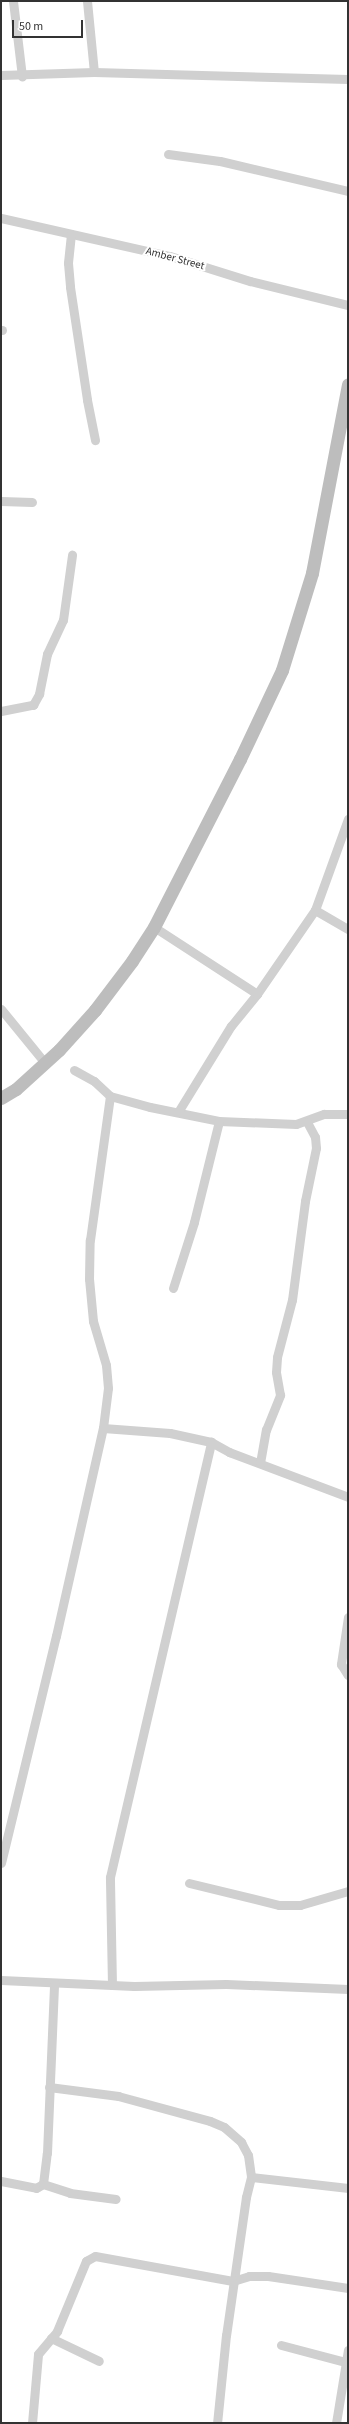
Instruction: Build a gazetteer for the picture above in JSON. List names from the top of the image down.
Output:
{
  "streets": {
    "street": ["Amber Street"]
  },
  "scale_bar": "50 m"
}
